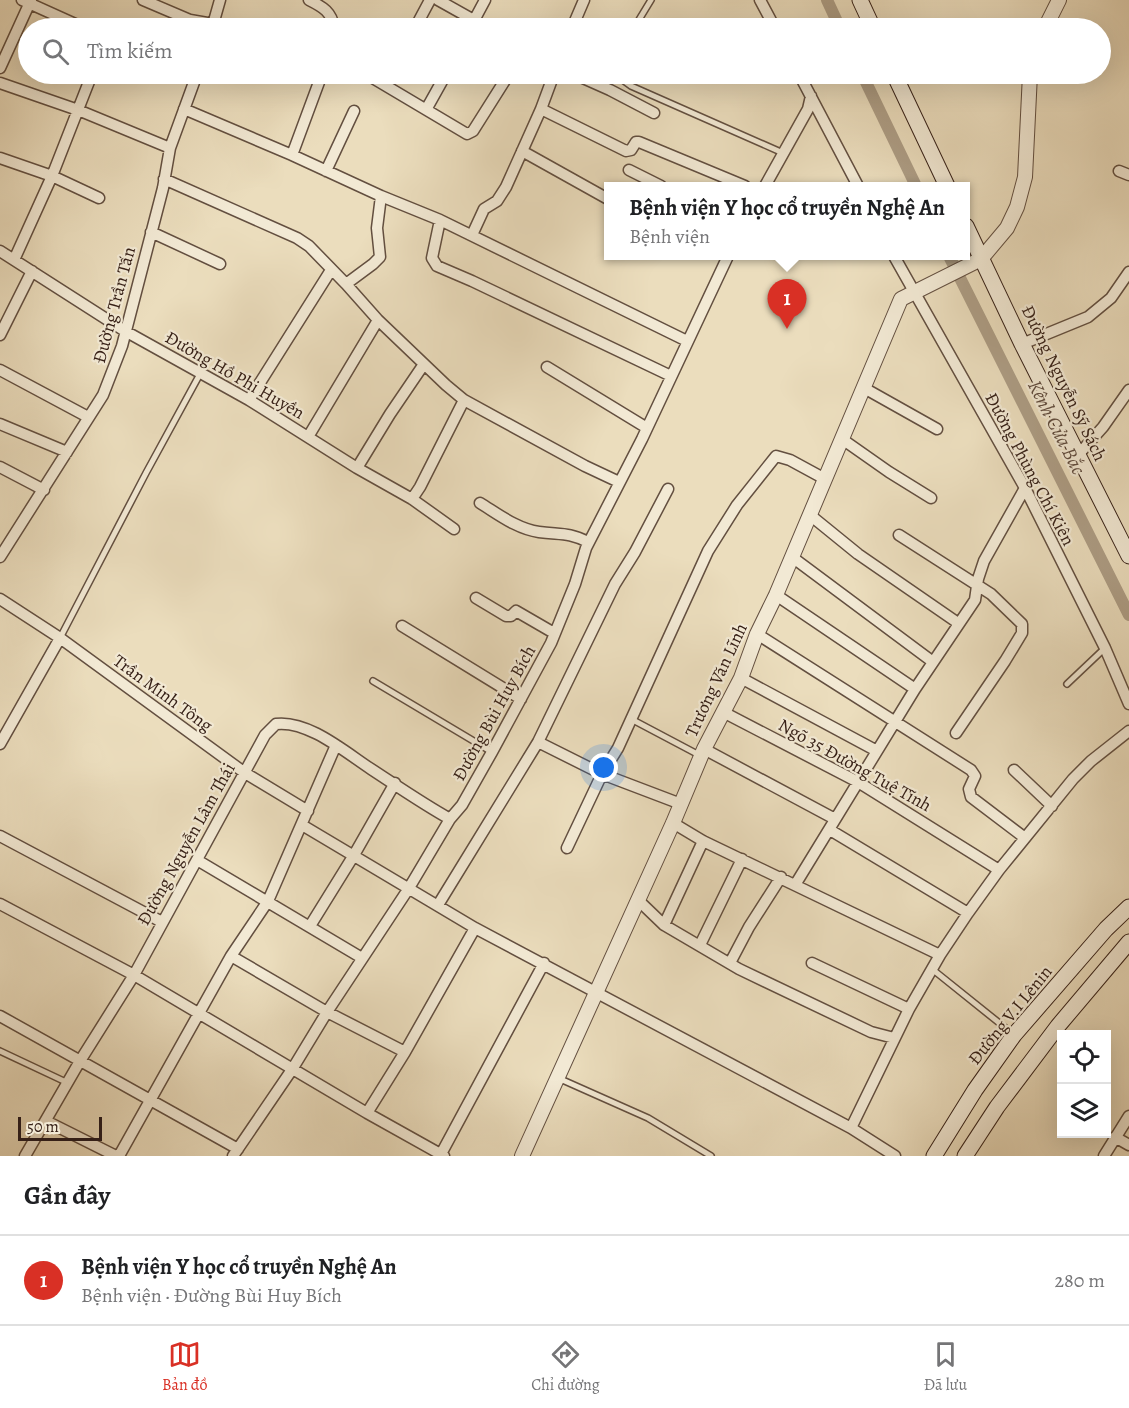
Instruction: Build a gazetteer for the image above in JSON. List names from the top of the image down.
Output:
{
  "streets": {
    "main road": ["Đường Nguyễn Sỹ Sách", "Đường V.I Lênin"],
    "street": [
      "Đường Trần Tấn",
      "Đường Hồ Phi Huyền",
      "Đường Phùng Chí Kiên",
      "Trương Văn Lĩnh",
      "Trần Minh Tông",
      "Đường Bùi Huy Bích",
      "Ngõ 35 Đường Tuệ Tĩnh",
      "Đường Nguyễn Lâm Thái"
    ]
  },
  "crossings": [
    ["Đường Trần Tấn", "Đường Hồ Phi Huyền"],
    ["Đường Nguyễn Sỹ Sách", "Trương Văn Lĩnh"],
    ["Đường Phùng Chí Kiên", "Trương Văn Lĩnh"],
    ["Trương Văn Lĩnh", "Ngõ 35 Đường Tuệ Tĩnh"],
    ["Trần Minh Tông", "Đường Nguyễn Lâm Thái"],
    ["Đường Bùi Huy Bích", "Đường Nguyễn Lâm Thái"]
  ],
  "water": ["Kênh Cửa Bắc"],
  "scale_bar": "50 m",
  "page": {
    "search": "Tìm kiếm",
    "popup": ["Bệnh viện Y học cổ truyền Nghệ An", "Bệnh viện"],
    "pins": "1",
    "scale": "50 m",
    "heading": "Gần đây",
    "list": [
      {
        "mark": "1",
        "name": "Bệnh viện Y học cổ truyền Nghệ An",
        "note": "Bệnh viện · Đường Bùi Huy Bích",
        "value": "280 m"
      }
    ],
    "nav": ["Bản đồ", "Chỉ đường", "Đã lưu"]
  }
}
